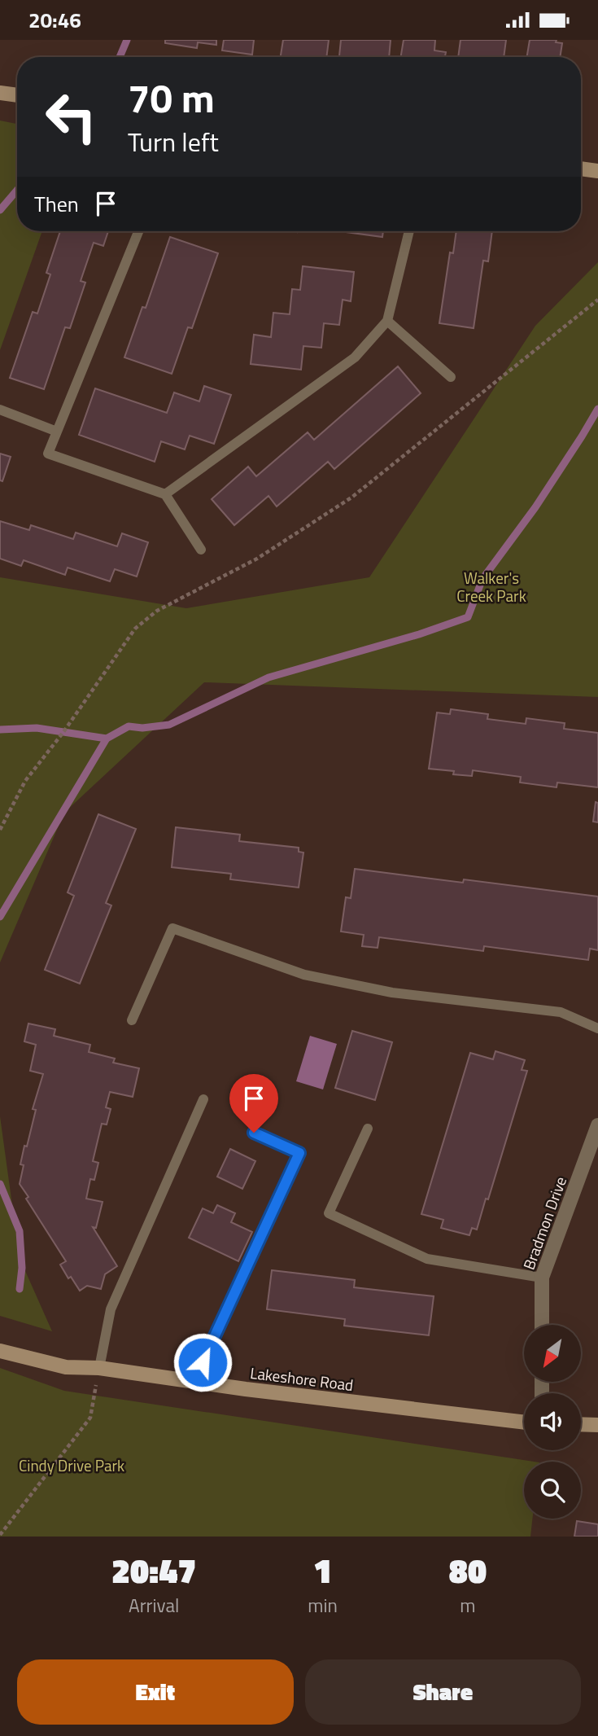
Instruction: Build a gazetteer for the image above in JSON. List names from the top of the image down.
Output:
{
  "streets": {
    "main road": ["Lakeshore Road"],
    "street": ["Bradmon Drive"]
  },
  "parks": ["Walker's Creek Park", "Cindy Drive Park"],
  "north": "bottom left",
  "page": {
    "status": "20:46",
    "turn": ["70 m", "Turn left"],
    "then": "Then",
    "eta": [
      "20:47",
      "Arrival",
      "1",
      "min",
      "80",
      "m"
    ],
    "buttons": ["Exit", "Share"]
  }
}
